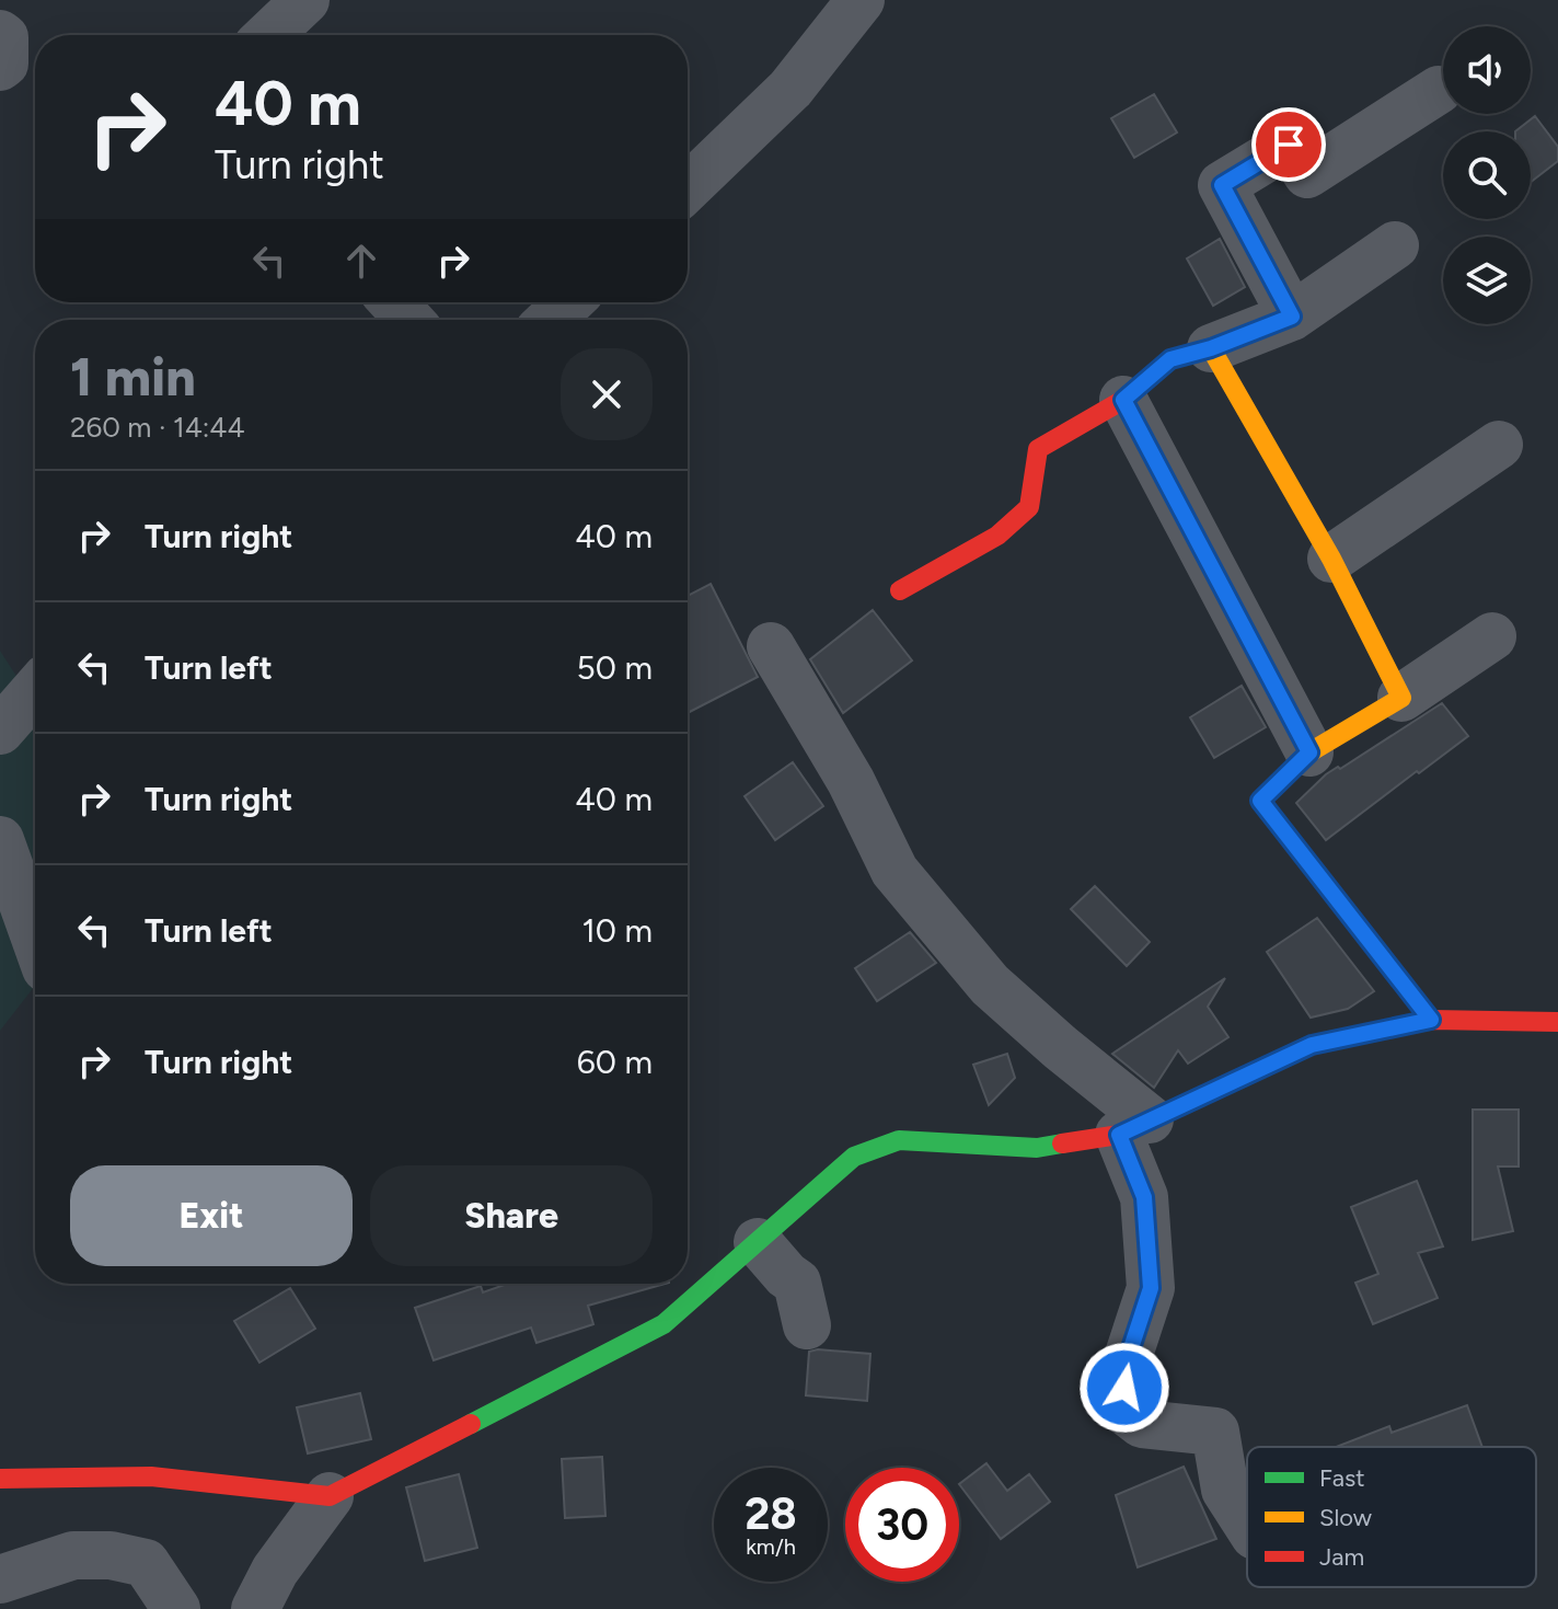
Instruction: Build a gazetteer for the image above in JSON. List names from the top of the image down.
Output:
{
  "legend": ["Fast", "Slow", "Jam"],
  "page": {
    "turn": ["40 m", "Turn right"],
    "heading": ["1 min", "260 m · 14:44"],
    "list": [
      {
        "name": "Turn right",
        "value": "40 m"
      },
      {
        "name": "Turn left",
        "value": "50 m"
      },
      {
        "name": "Turn right",
        "value": "40 m"
      },
      {
        "name": "Turn left",
        "value": "10 m"
      },
      {
        "name": "Turn right",
        "value": "60 m"
      }
    ],
    "buttons": ["Exit", "Share"],
    "speed": "28 km/h",
    "limit": "30"
  }
}
